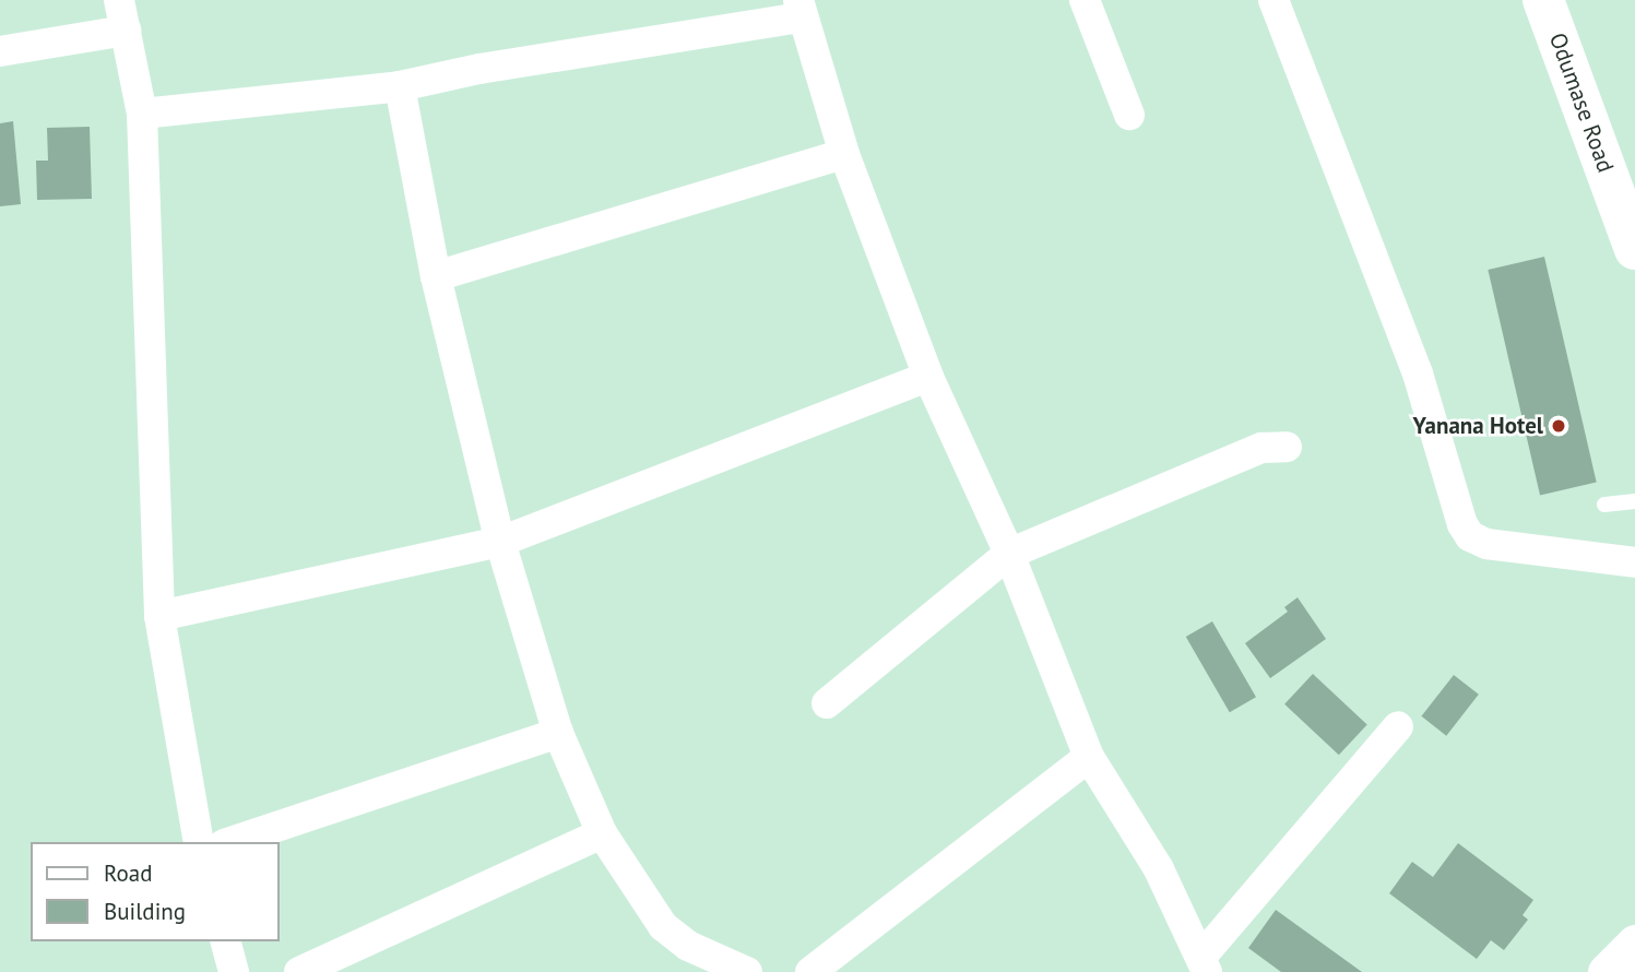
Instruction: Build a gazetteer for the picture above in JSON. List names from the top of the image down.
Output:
{
  "streets": {
    "main road": ["Odumase Road"]
  },
  "places": ["Yanana Hotel"],
  "legend": ["Road", "Building"]
}
